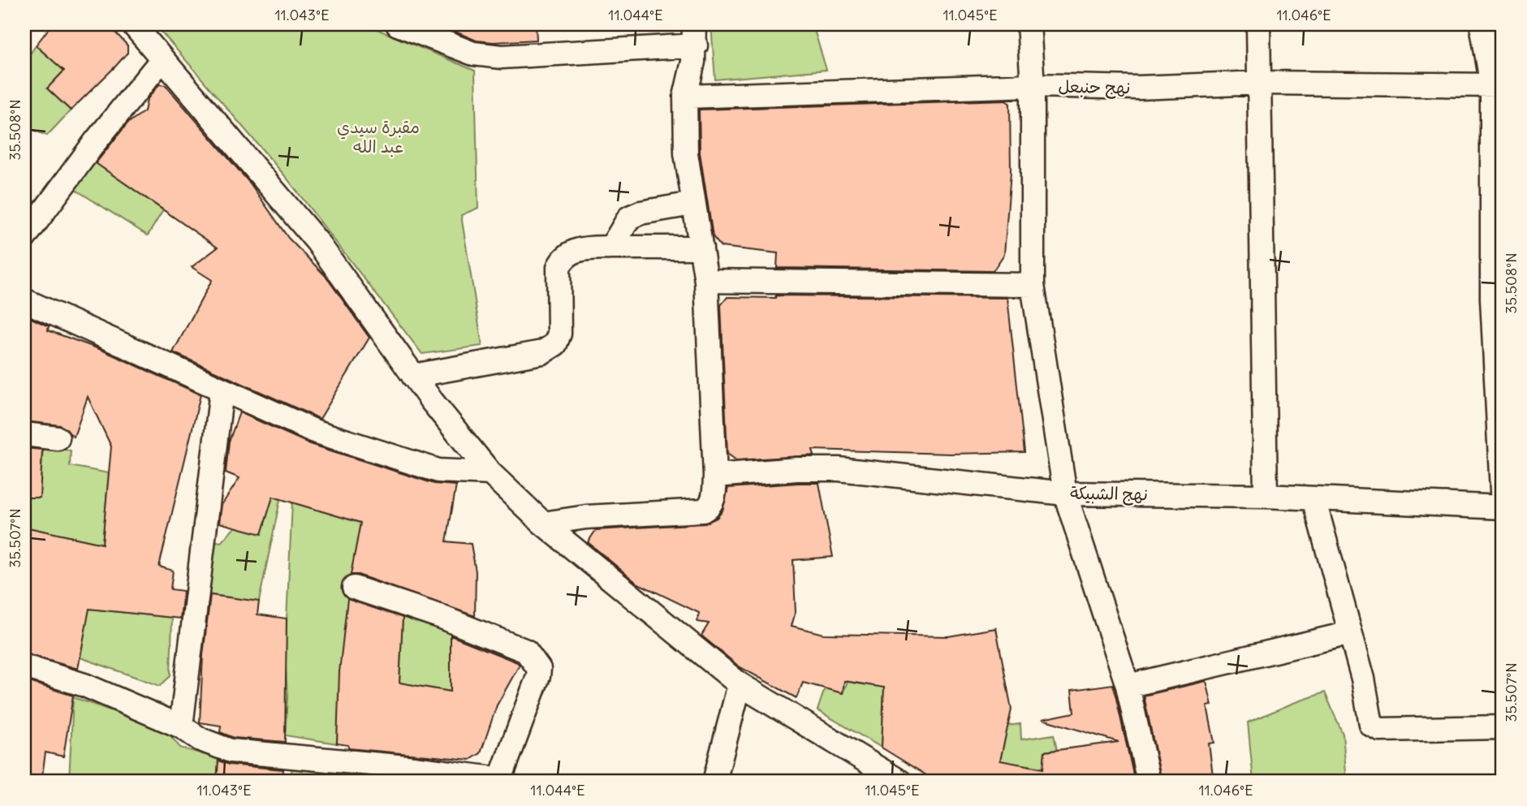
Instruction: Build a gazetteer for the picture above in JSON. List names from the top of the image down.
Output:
{
  "streets": {
    "street": ["نهج حنبعل", "نهج الشبيكة"]
  },
  "parks": ["مقبرة سيدي عبد الله"],
  "coordinates": [
    "11.043°E",
    "11.044°E",
    "11.045°E",
    "11.046°E",
    "35.508°N",
    "35.507°N"
  ]
}
